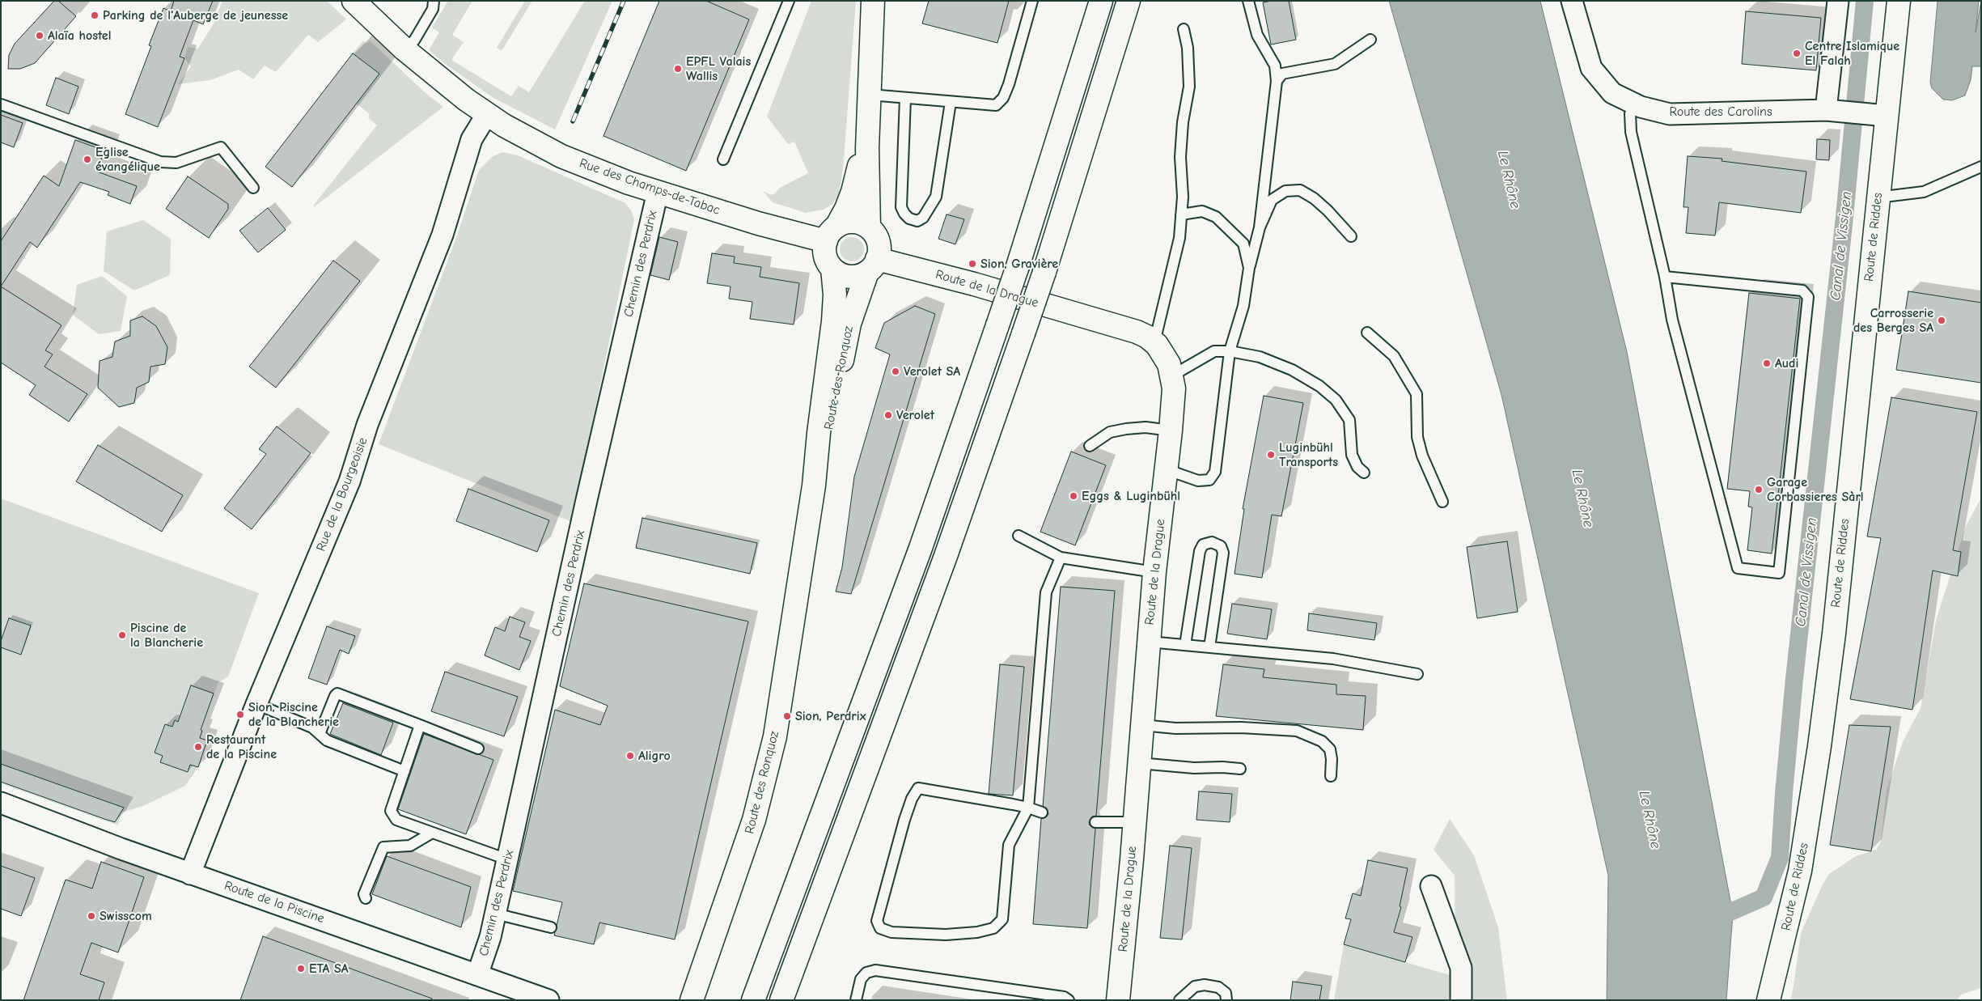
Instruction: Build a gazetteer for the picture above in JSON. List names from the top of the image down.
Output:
{
  "streets": {
    "main road": [
      "Rue des Champs-de-Tabac",
      "Route de Riddes",
      "Route de la Drague",
      "Route des Ronquoz"
    ],
    "street": [
      "Route des Carolins",
      "Chemin des Perdrix",
      "Rue de la Bourgeoisie",
      "Route de la Piscine"
    ]
  },
  "crossings": [
    ["Route des Carolins", "Route de Riddes"],
    ["Rue des Champs-de-Tabac", "Chemin des Perdrix"],
    ["Rue des Champs-de-Tabac", "Route de la Drague"],
    ["Rue des Champs-de-Tabac", "Route des Ronquoz"],
    ["Rue des Champs-de-Tabac", "Rue de la Bourgeoisie"],
    ["Chemin des Perdrix", "Route de la Piscine"],
    ["Route de la Drague", "Route des Ronquoz"],
    ["Rue de la Bourgeoisie", "Route de la Piscine"]
  ],
  "water": ["Le Rhône", "Canal de Vissigen"],
  "places": [
    "Parking de l'Auberge de jeunesse",
    "Alaïa hostel",
    "Centre Islamique El Falah",
    "EPFL Valais Wallis",
    "Eglise évangélique",
    "Sion, Gravière",
    "Carrosserie des Berges SA",
    "Audi",
    "Verolet SA",
    "Verolet",
    "Luginbühl Transports",
    "Garage Corbassieres Sàrl",
    "Eggs & Luginbühl",
    "Piscine de la Blancherie",
    "Sion, Piscine de la Blancherie",
    "Sion, Perdrix",
    "Restaurant de la Piscine",
    "Aligro",
    "Swisscom",
    "ETA SA"
  ]
}
